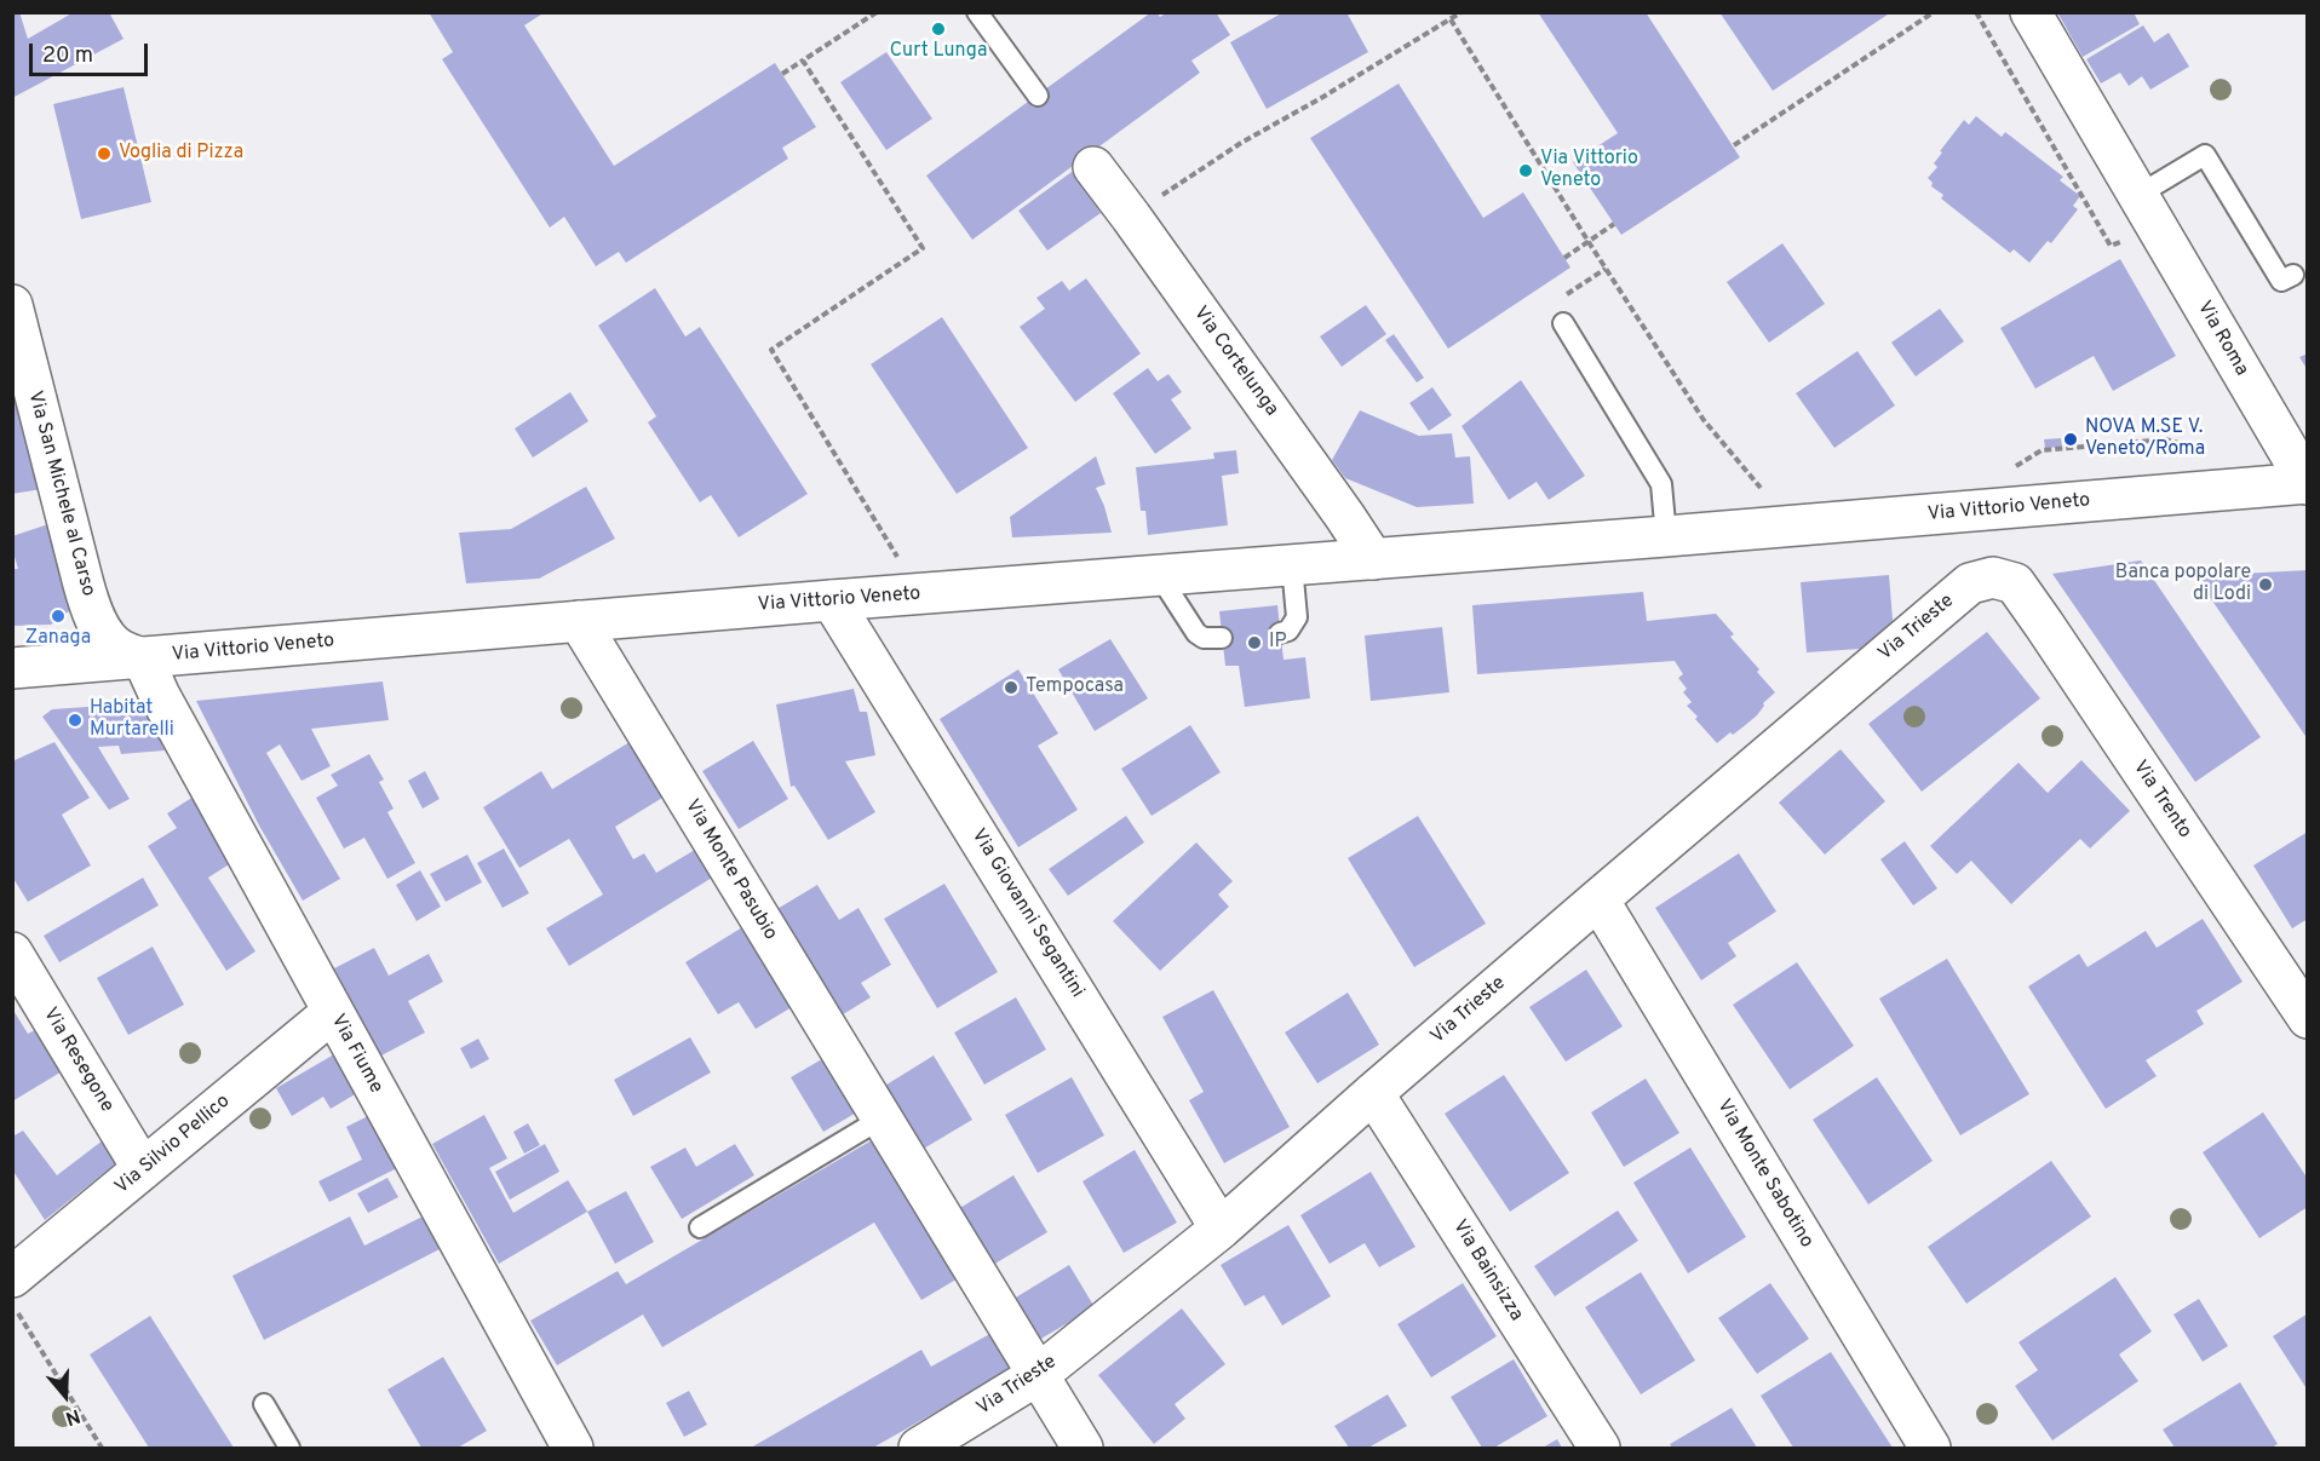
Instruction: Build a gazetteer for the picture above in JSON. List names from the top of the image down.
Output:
{
  "streets": {
    "street": [
      "Via Roma",
      "Via Cortelunga",
      "Via San Michele al Carso",
      "Via Vittorio Veneto",
      "Via Trieste",
      "Via Trento",
      "Via Monte Pasubio",
      "Via Giovanni Segantini",
      "Via Fiume",
      "Via Resegone",
      "Via Silvio Pellico",
      "Via Monte Sabotino",
      "Via Bainsizza"
    ]
  },
  "crossings": [
    ["Via Roma", "Via Vittorio Veneto"],
    ["Via Cortelunga", "Via Vittorio Veneto"],
    ["Via San Michele al Carso", "Via Vittorio Veneto"],
    ["Via San Michele al Carso", "Via Fiume"],
    ["Via Vittorio Veneto", "Via Monte Pasubio"],
    ["Via Vittorio Veneto", "Via Giovanni Segantini"],
    ["Via Vittorio Veneto", "Via Fiume"],
    ["Via Trieste", "Via Trento"],
    ["Via Trieste", "Via Monte Pasubio"],
    ["Via Trieste", "Via Giovanni Segantini"],
    ["Via Trieste", "Via Monte Sabotino"],
    ["Via Trieste", "Via Bainsizza"],
    ["Via Fiume", "Via Silvio Pellico"],
    ["Via Resegone", "Via Silvio Pellico"]
  ],
  "places": [
    "Curt Lunga",
    "Voglia di Pizza",
    "Via Vittorio Veneto",
    "NOVA M.SE V. Veneto/Roma",
    "Banca popolare di Lodi",
    "Zanaga",
    "IP",
    "Tempocasa",
    "Habitat Murtarelli"
  ],
  "scale_bar": "20 m",
  "north": "bottom"
}
